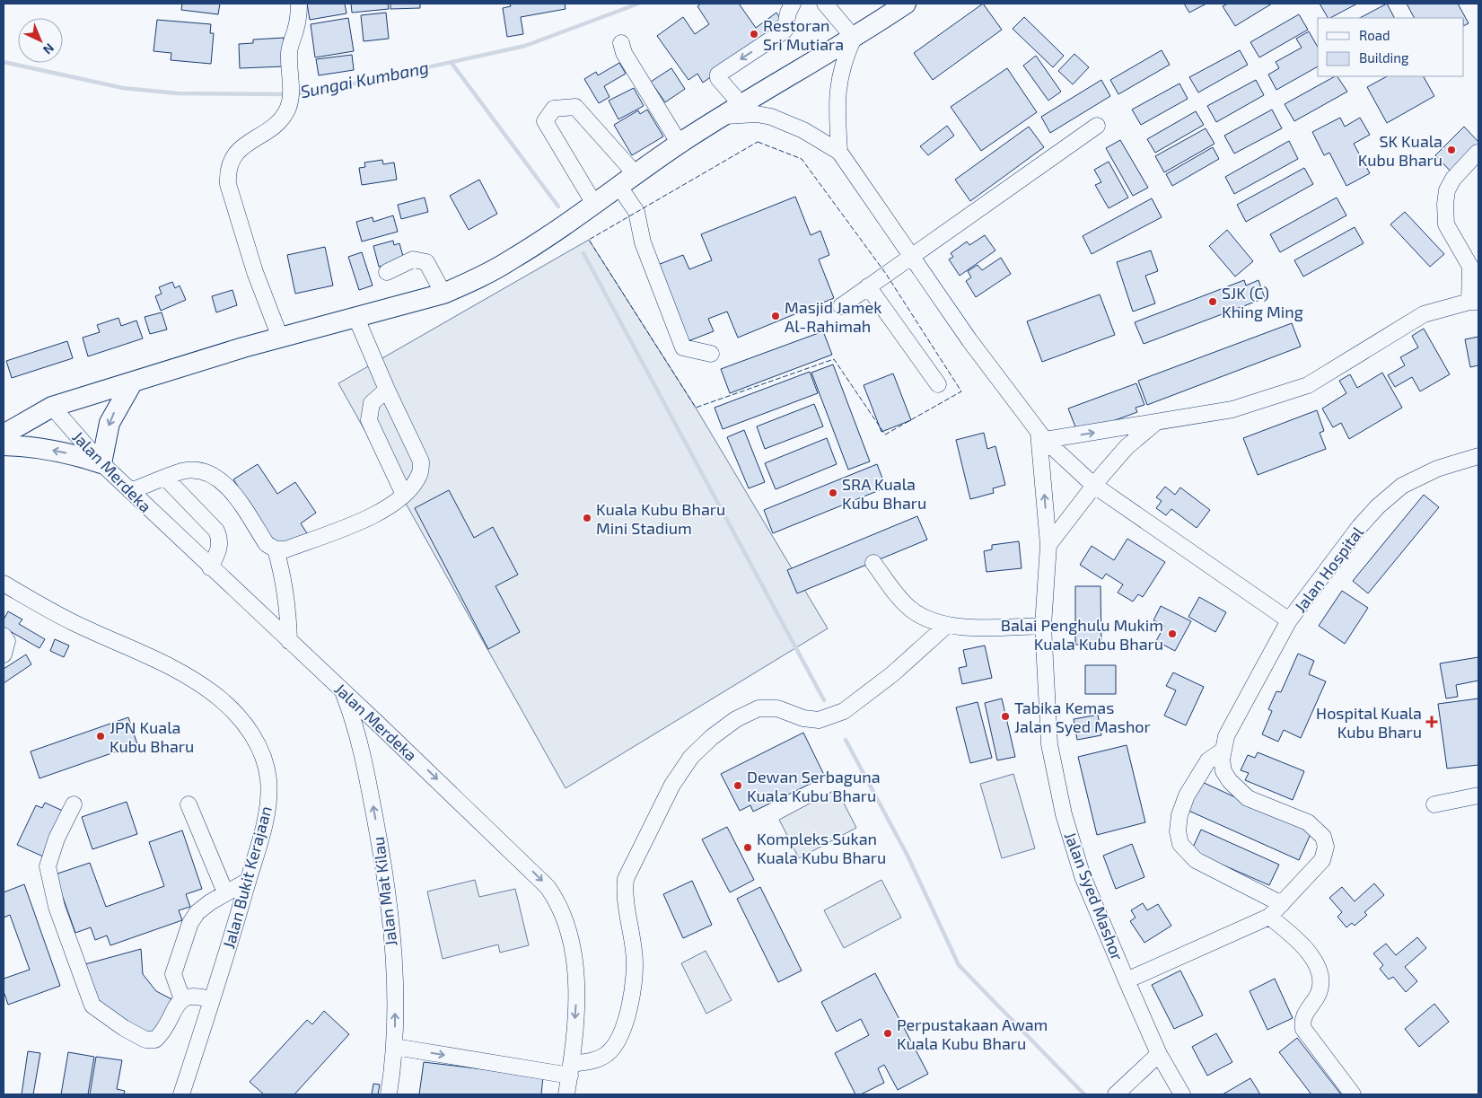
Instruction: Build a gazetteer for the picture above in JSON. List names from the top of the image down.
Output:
{
  "streets": {
    "street": [
      "Jalan Merdeka",
      "Jalan Hospital",
      "Jalan Bukit Kerajaan",
      "Jalan Mat Kilau",
      "Jalan Syed Mashor"
    ]
  },
  "crossings": [
    ["Jalan Merdeka", "Jalan Mat Kilau"],
    ["Jalan Hospital", "Jalan Syed Mashor"]
  ],
  "one_way": ["Jalan Merdeka", "Jalan Mat Kilau"],
  "water": ["Sungai Kumbang"],
  "places": {
    "other": [
      "Restoran Sri Mutiara",
      "SK Kuala Kubu Bharu",
      "SJK (C) Khing Ming",
      "Masjid Jamek Al-Rahimah",
      "SRA Kuala Kubu Bharu",
      "Kuala Kubu Bharu Mini Stadium",
      "Balai Penghulu Mukim Kuala Kubu Bharu",
      "Tabika Kemas Jalan Syed Mashor",
      "JPN Kuala Kubu Bharu",
      "Dewan Serbaguna Kuala Kubu Bharu",
      "Kompleks Sukan Kuala Kubu Bharu",
      "Perpustakaan Awam Kuala Kubu Bharu"
    ],
    "health": ["Hospital Kuala Kubu Bharu"]
  },
  "legend": ["Road", "Building"],
  "north": "bottom right"
}
